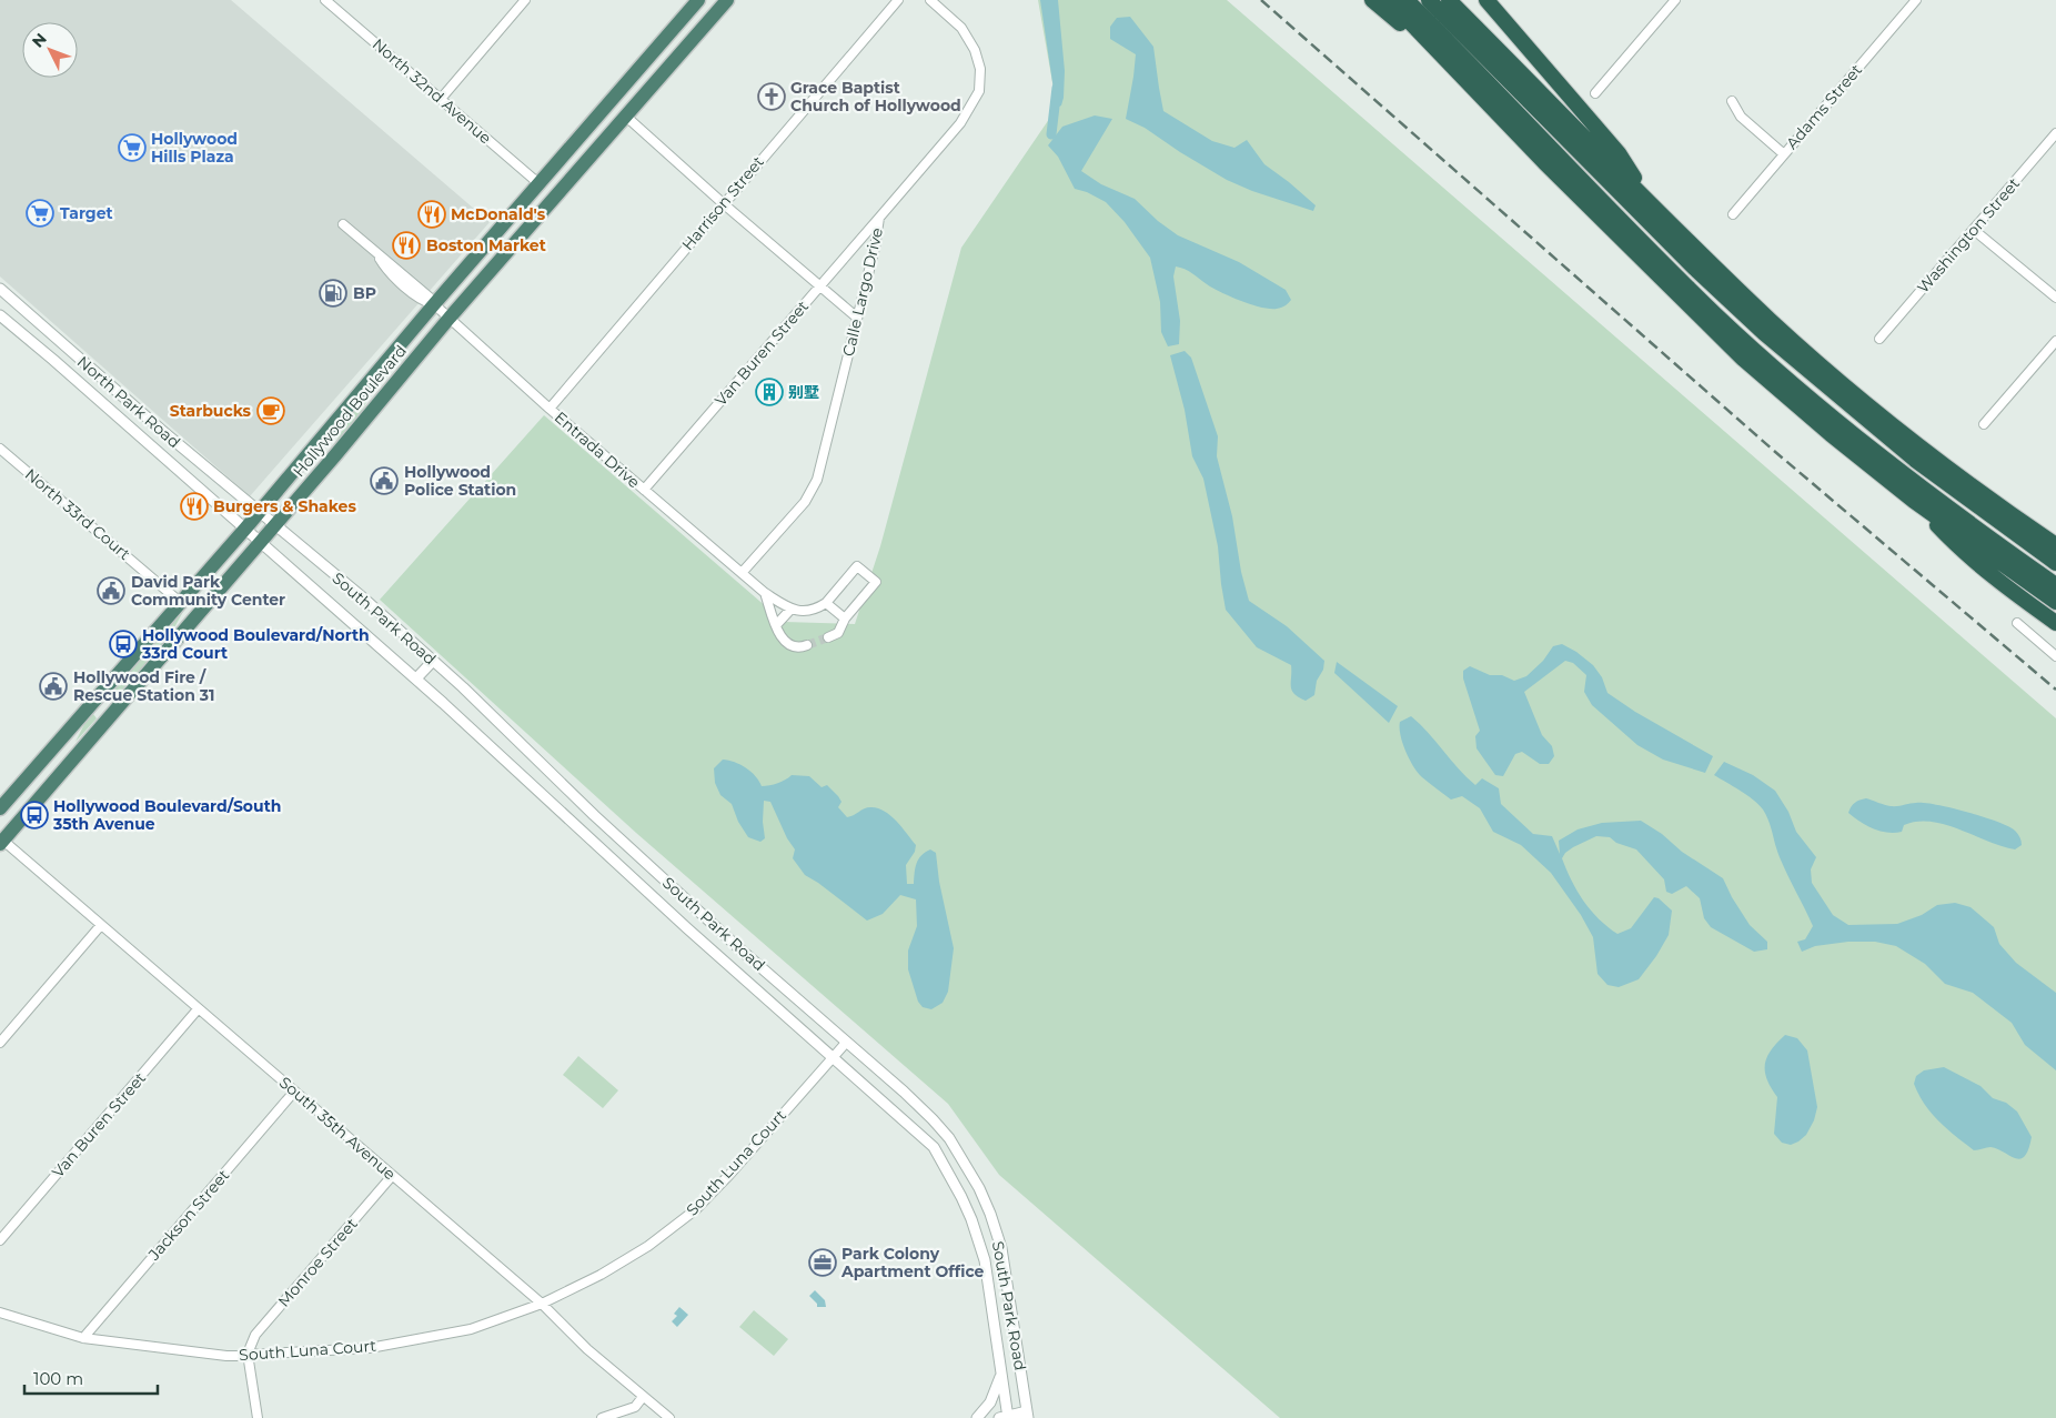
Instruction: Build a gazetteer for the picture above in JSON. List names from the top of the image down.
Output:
{
  "streets": {
    "highway": ["Hollywood Boulevard"],
    "street": [
      "North 32nd Avenue",
      "Adams Street",
      "Harrison Street",
      "Washington Street",
      "Calle Largo Drive",
      "Van Buren Street",
      "North Park Road",
      "Entrada Drive",
      "North 33rd Court",
      "South Park Road",
      "South 35th Avenue",
      "South Luna Court",
      "Jackson Street",
      "Monroe Street"
    ]
  },
  "crossings": [
    ["North 32nd Avenue", "Hollywood Boulevard"],
    ["Harrison Street", "Entrada Drive"],
    ["Calle Largo Drive", "Van Buren Street"],
    ["Calle Largo Drive", "Entrada Drive"],
    ["Van Buren Street", "Entrada Drive"],
    ["Van Buren Street", "South 35th Avenue"],
    ["North Park Road", "Hollywood Boulevard"],
    ["North Park Road", "South Park Road"],
    ["Hollywood Boulevard", "Entrada Drive"],
    ["Hollywood Boulevard", "North 33rd Court"],
    ["Hollywood Boulevard", "South Park Road"],
    ["Hollywood Boulevard", "South 35th Avenue"],
    ["South Park Road", "South Luna Court"],
    ["South 35th Avenue", "South Luna Court"],
    ["South 35th Avenue", "Jackson Street"],
    ["South 35th Avenue", "Monroe Street"],
    ["South Luna Court", "Jackson Street"],
    ["South Luna Court", "Monroe Street"]
  ],
  "places": {
    "church": ["Grace Baptist Church of Hollywood"],
    "supermarket": ["Hollywood Hills Plaza", "Target"],
    "restaurant": ["McDonald's", "Boston Market", "Burgers & Shakes"],
    "fuel station": ["BP"],
    "building": ["别墅"],
    "cafe": ["Starbucks"],
    "public building": ["Hollywood Police Station", "David Park Community Center", "Hollywood Fire / Rescue Station 31"],
    "bus stop": ["Hollywood Boulevard/North 33rd Court", "Hollywood Boulevard/South 35th Avenue"],
    "office": ["Park Colony Apartment Office"]
  },
  "scale_bar": "100 m",
  "north": "top left"
}
